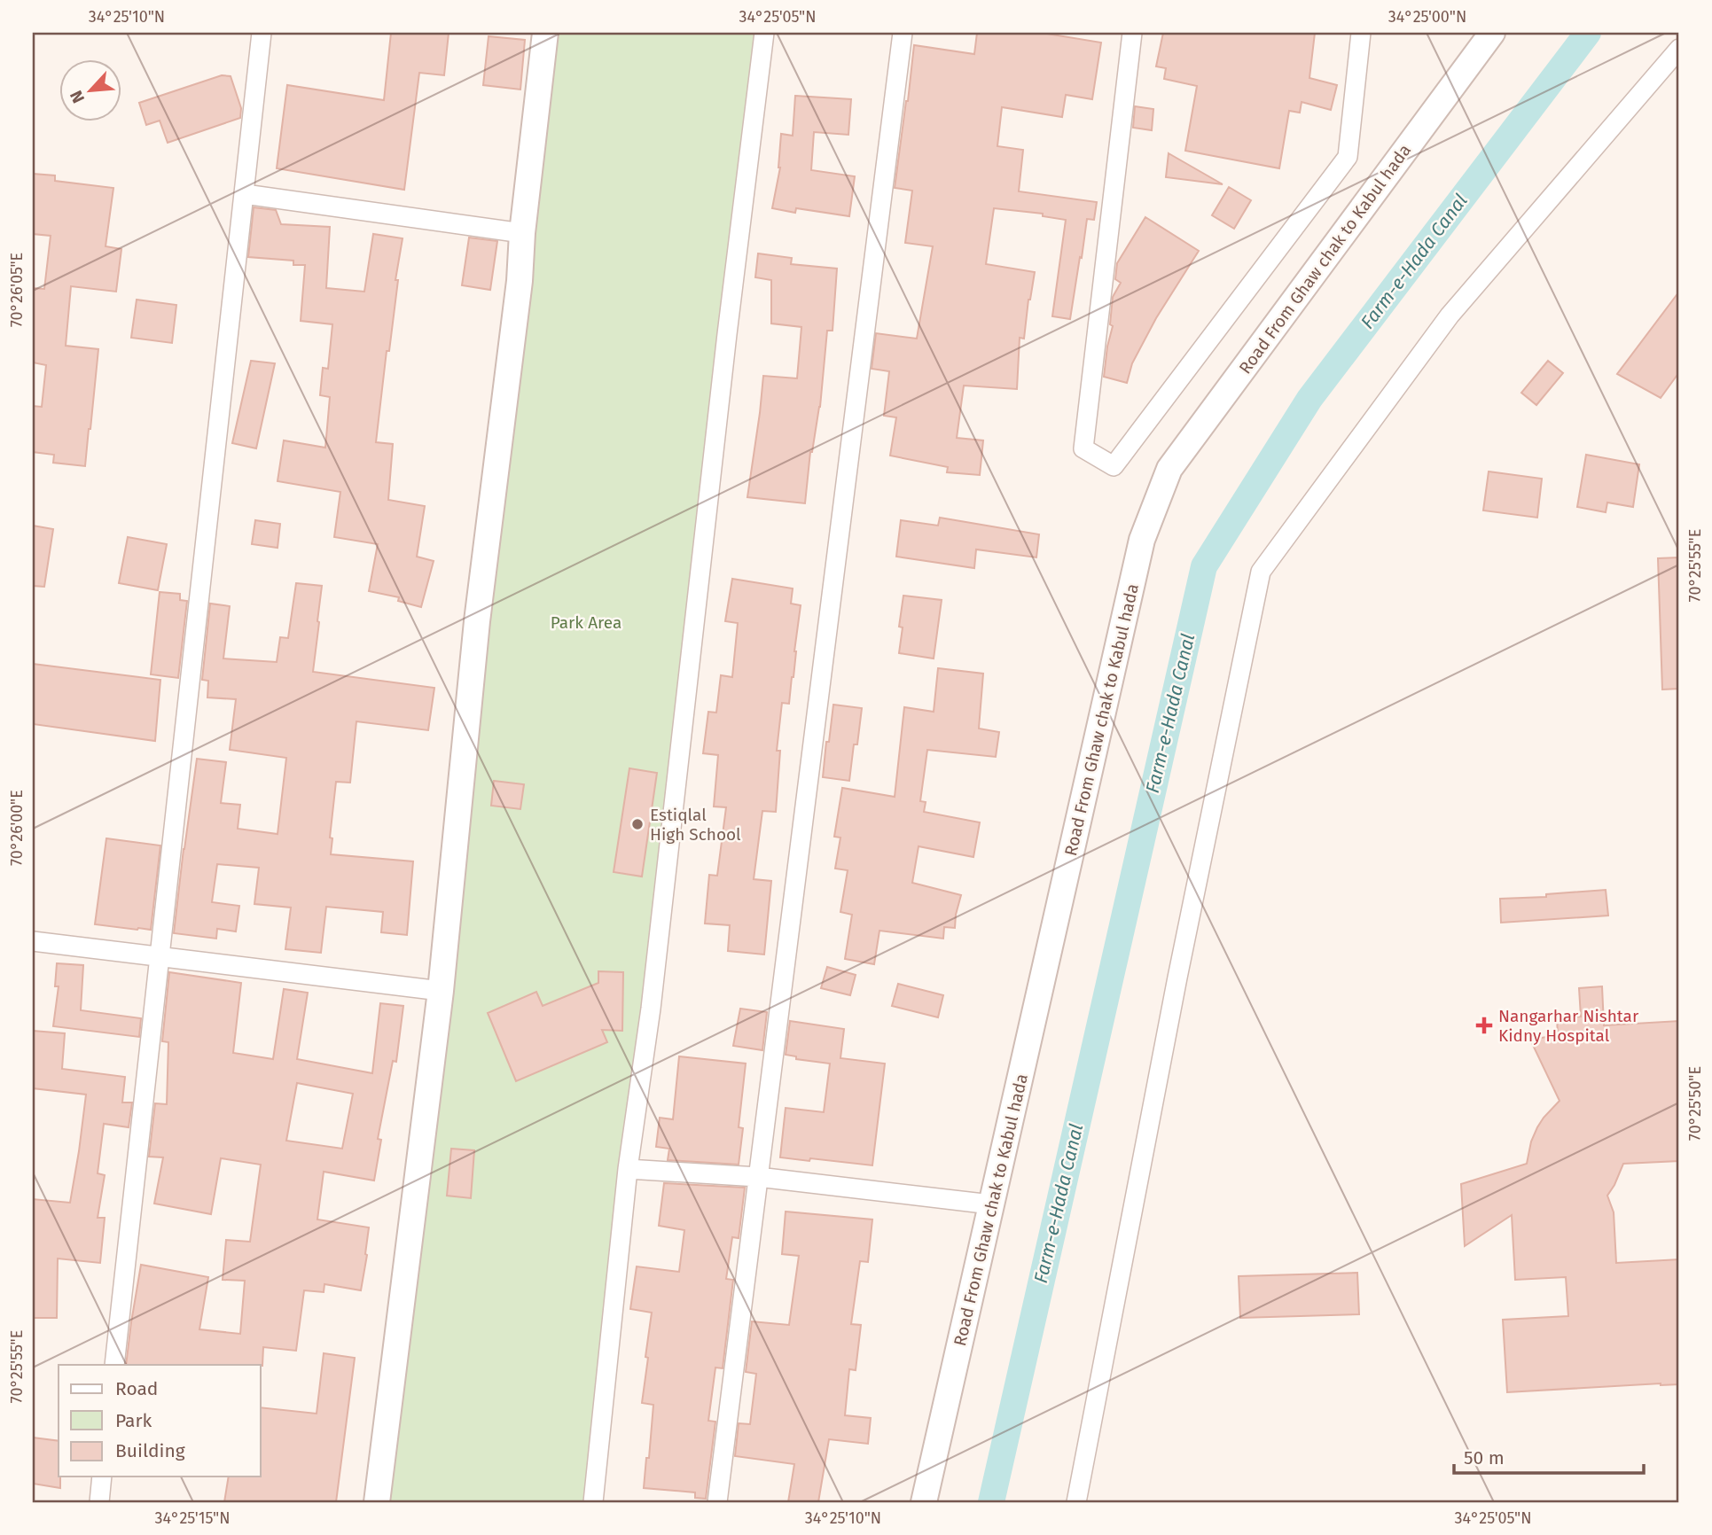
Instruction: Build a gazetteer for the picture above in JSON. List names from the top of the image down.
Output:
{
  "streets": {
    "street": ["Road From Ghaw chak to Kabul hada"]
  },
  "water": ["Farm-e-Hada Canal"],
  "parks": ["Park Area"],
  "places": {
    "other": ["Estiqlal High School"],
    "health": ["Nangarhar Nishtar Kidny Hospital"]
  },
  "legend": ["Road", "Park", "Building"],
  "scale_bar": "50 m",
  "north": "bottom left",
  "coordinates": [
    "34°25'10\"N",
    "34°25'05\"N",
    "34°25'00\"N",
    "70°26'05\"E",
    "70°25'55\"E",
    "70°26'00\"E",
    "70°25'50\"E",
    "34°25'15\"N"
  ]
}
